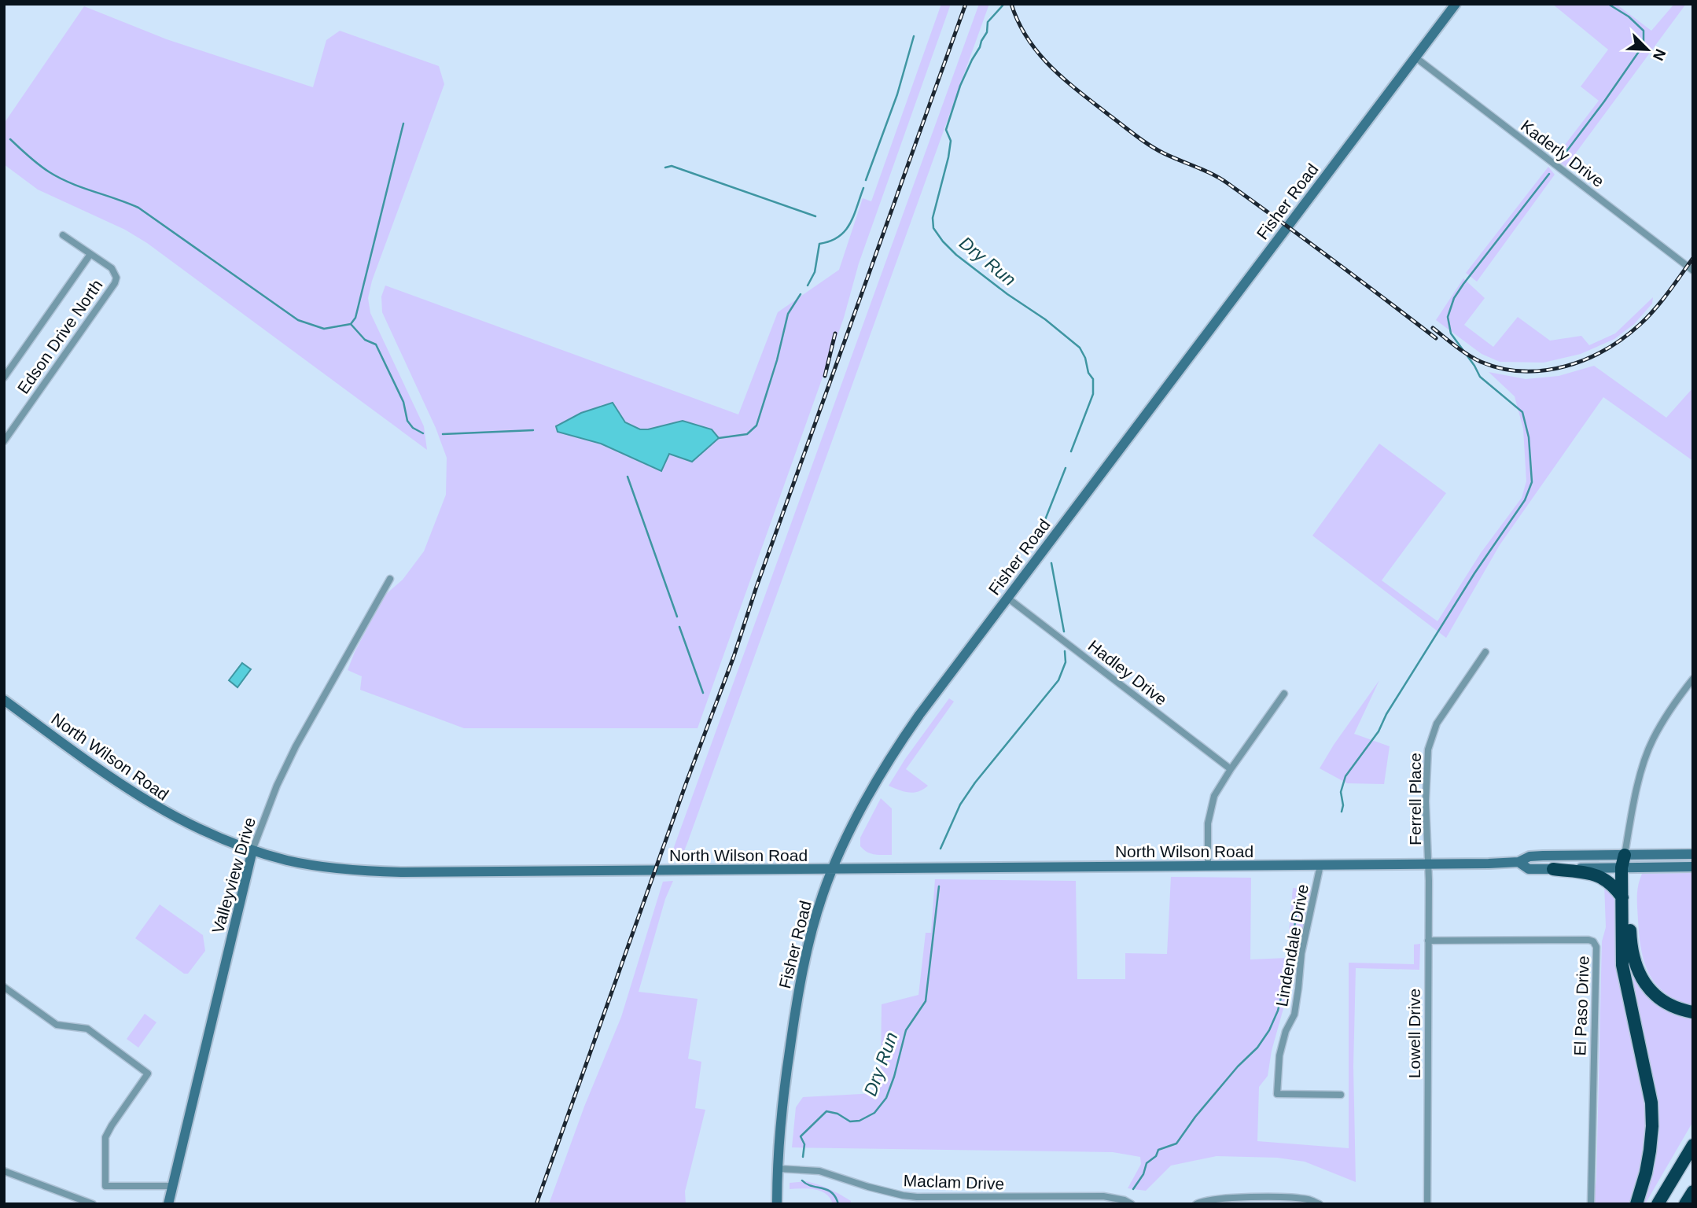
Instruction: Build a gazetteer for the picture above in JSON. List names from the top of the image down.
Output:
{
  "streets": {
    "main road": ["Fisher Road", "North Wilson Road", "Valleyview Drive"],
    "street": [
      "Kaderly Drive",
      "Edson Drive North",
      "Hadley Drive",
      "Ferrell Place",
      "Lindendale Drive",
      "El Paso Drive",
      "Lowell Drive",
      "Maclam Drive"
    ]
  },
  "crossings": [
    ["Kaderly Drive", "Fisher Road"],
    ["Fisher Road", "Hadley Drive"],
    ["Fisher Road", "North Wilson Road"],
    ["Fisher Road", "Maclam Drive"],
    ["North Wilson Road", "Ferrell Place"],
    ["North Wilson Road", "Valleyview Drive"],
    ["North Wilson Road", "Lindendale Drive"],
    ["North Wilson Road", "Lowell Drive"],
    ["Ferrell Place", "Lowell Drive"],
    ["El Paso Drive", "Lowell Drive"]
  ],
  "water": ["Dry Run"],
  "north": "bottom right"
}
